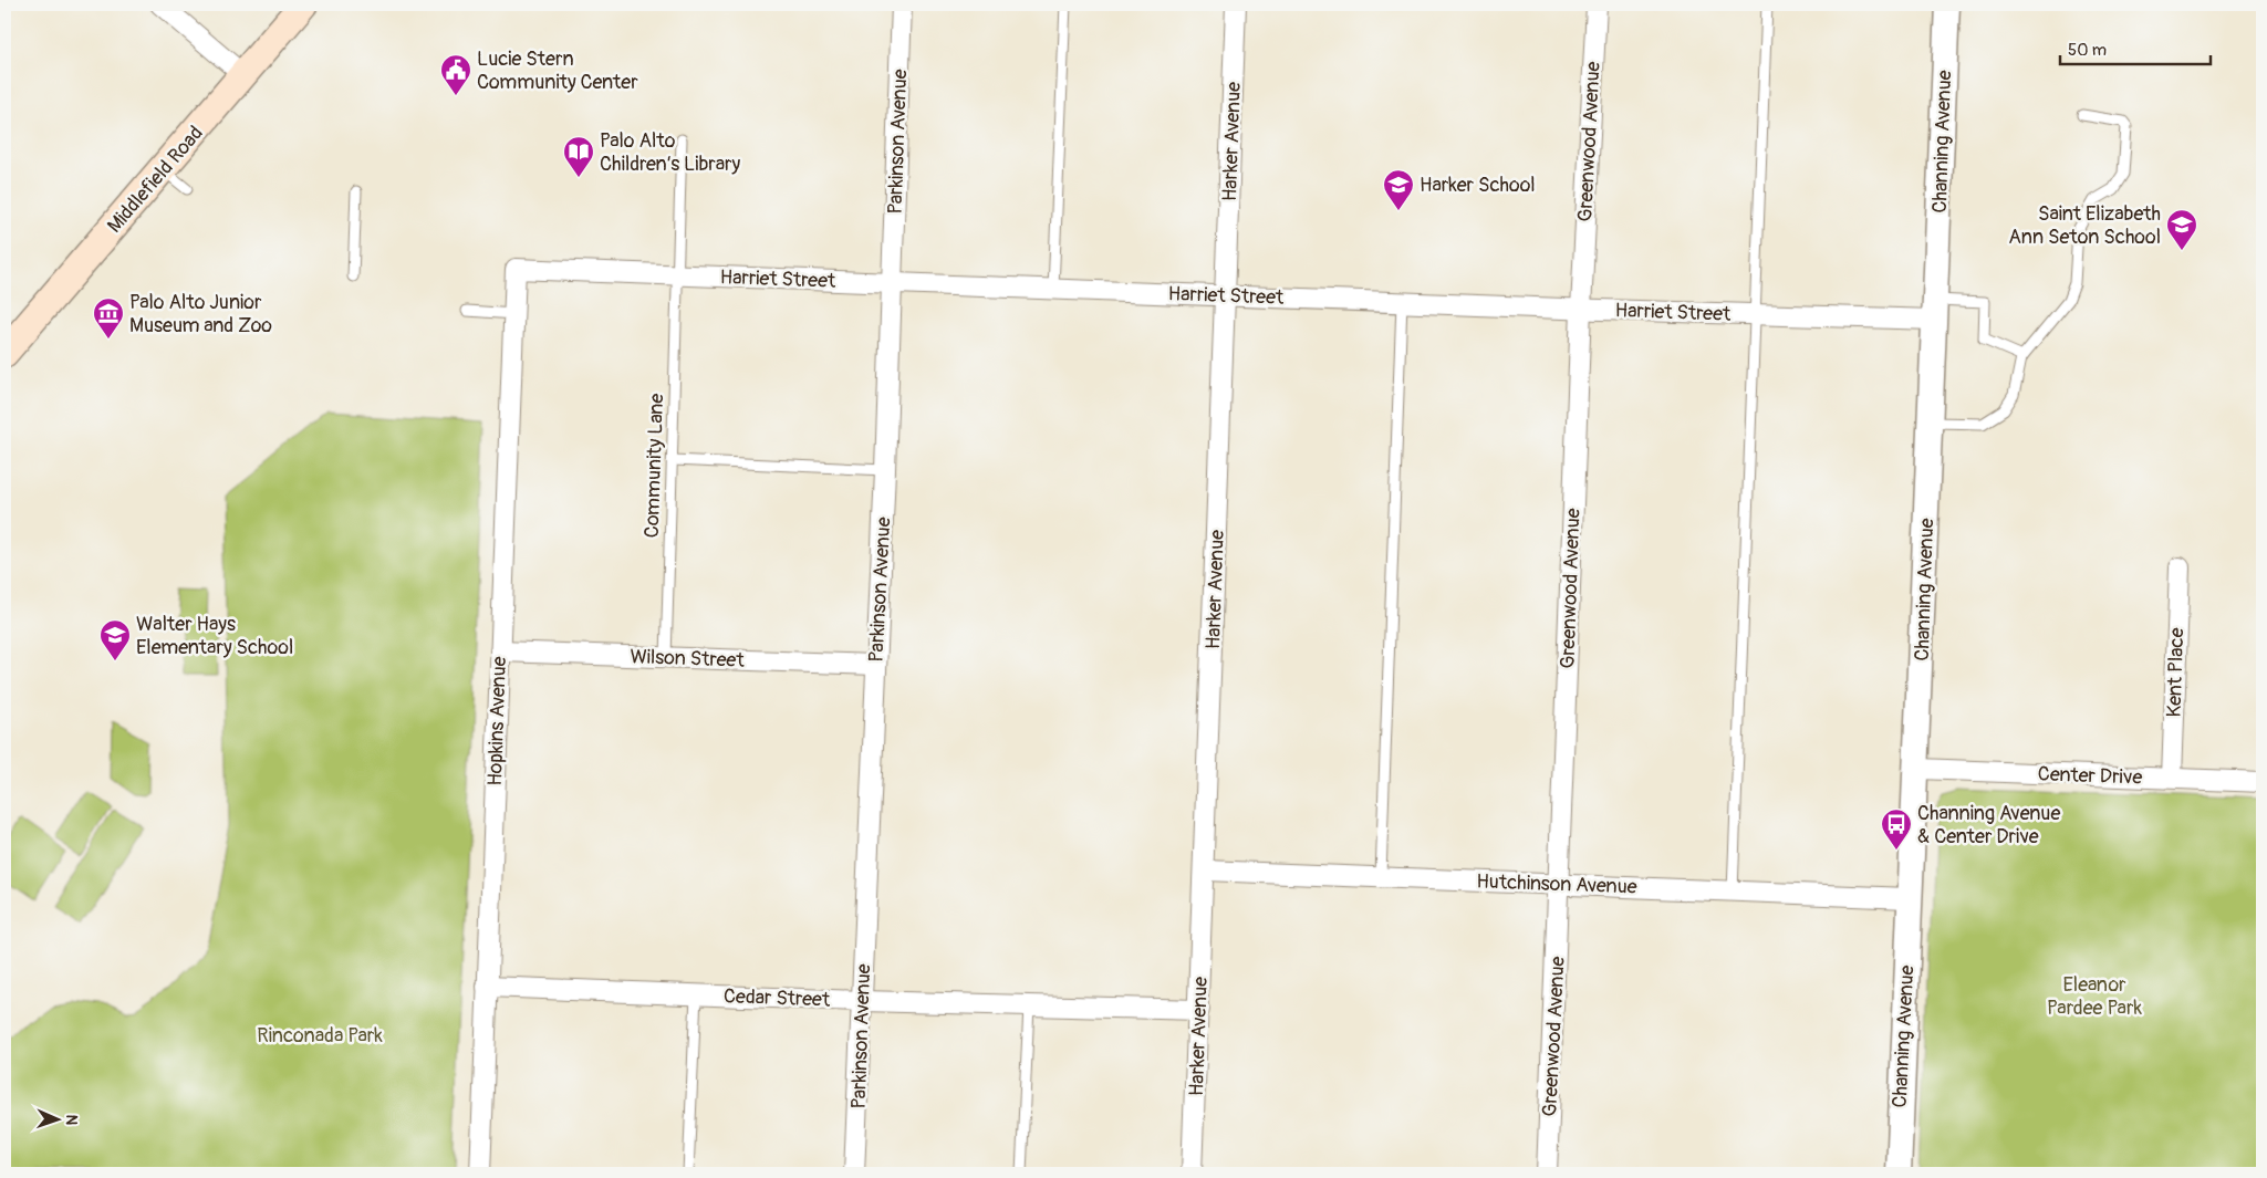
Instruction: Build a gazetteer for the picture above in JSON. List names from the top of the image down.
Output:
{
  "streets": {
    "main road": ["Middlefield Road"],
    "street": [
      "Parkinson Avenue",
      "Harker Avenue",
      "Greenwood Avenue",
      "Channing Avenue",
      "Harriet Street",
      "Wilson Street",
      "Kent Place",
      "Hopkins Avenue",
      "Center Drive",
      "Hutchinson Avenue",
      "Cedar Street"
    ],
    "lane": ["Community Lane"]
  },
  "crossings": [
    ["Parkinson Avenue", "Harriet Street"],
    ["Parkinson Avenue", "Wilson Street"],
    ["Parkinson Avenue", "Cedar Street"],
    ["Harker Avenue", "Harriet Street"],
    ["Harker Avenue", "Hutchinson Avenue"],
    ["Harker Avenue", "Cedar Street"],
    ["Greenwood Avenue", "Harriet Street"],
    ["Greenwood Avenue", "Hutchinson Avenue"],
    ["Channing Avenue", "Harriet Street"],
    ["Channing Avenue", "Center Drive"],
    ["Channing Avenue", "Hutchinson Avenue"],
    ["Harriet Street", "Community Lane"],
    ["Harriet Street", "Hopkins Avenue"],
    ["Community Lane", "Wilson Street"],
    ["Wilson Street", "Hopkins Avenue"],
    ["Kent Place", "Center Drive"],
    ["Hopkins Avenue", "Cedar Street"]
  ],
  "parks": ["Eleanor Pardee Park", "Rinconada Park"],
  "places": {
    "public building": ["Lucie Stern Community Center"],
    "library": ["Palo Alto Children’s Library"],
    "school or university": ["Harker School", "Saint Elizabeth Ann Seton School", "Walter Hays Elementary School"],
    "museum": ["Palo Alto Junior Museum and Zoo"],
    "bus stop": ["Channing Avenue & Center Drive"]
  },
  "scale_bar": "50 m",
  "north": "right"
}
